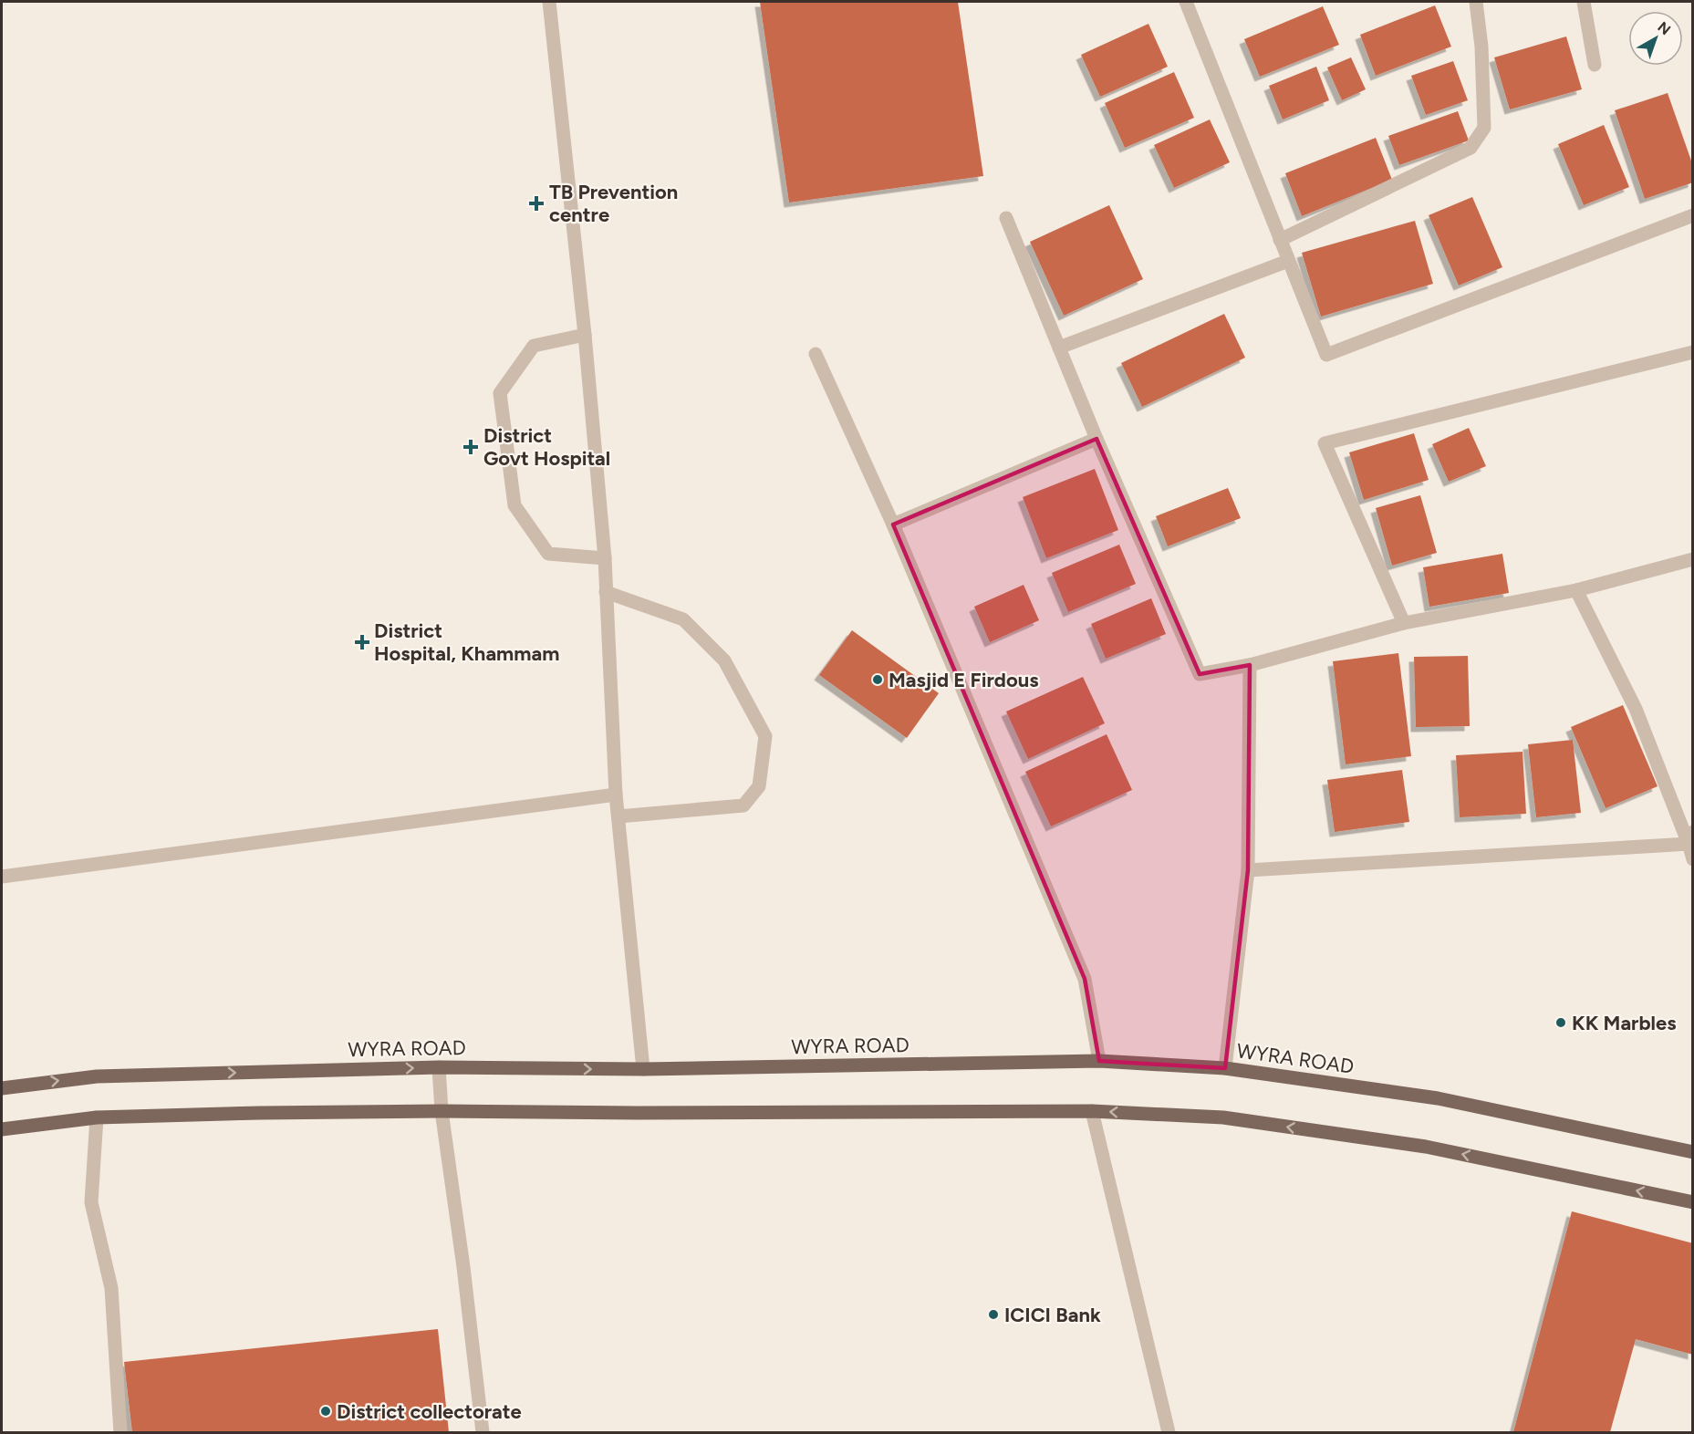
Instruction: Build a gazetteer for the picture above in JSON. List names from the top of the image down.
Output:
{
  "streets": {
    "main road": ["WYRA ROAD"]
  },
  "places": {
    "health": ["TB Prevention centre", "District Govt Hospital", "District Hospital, Khammam"],
    "other": [
      "Masjid E Firdous",
      "KK Marbles",
      "ICICI Bank",
      "District collectorate"
    ]
  },
  "north": "top right"
}
